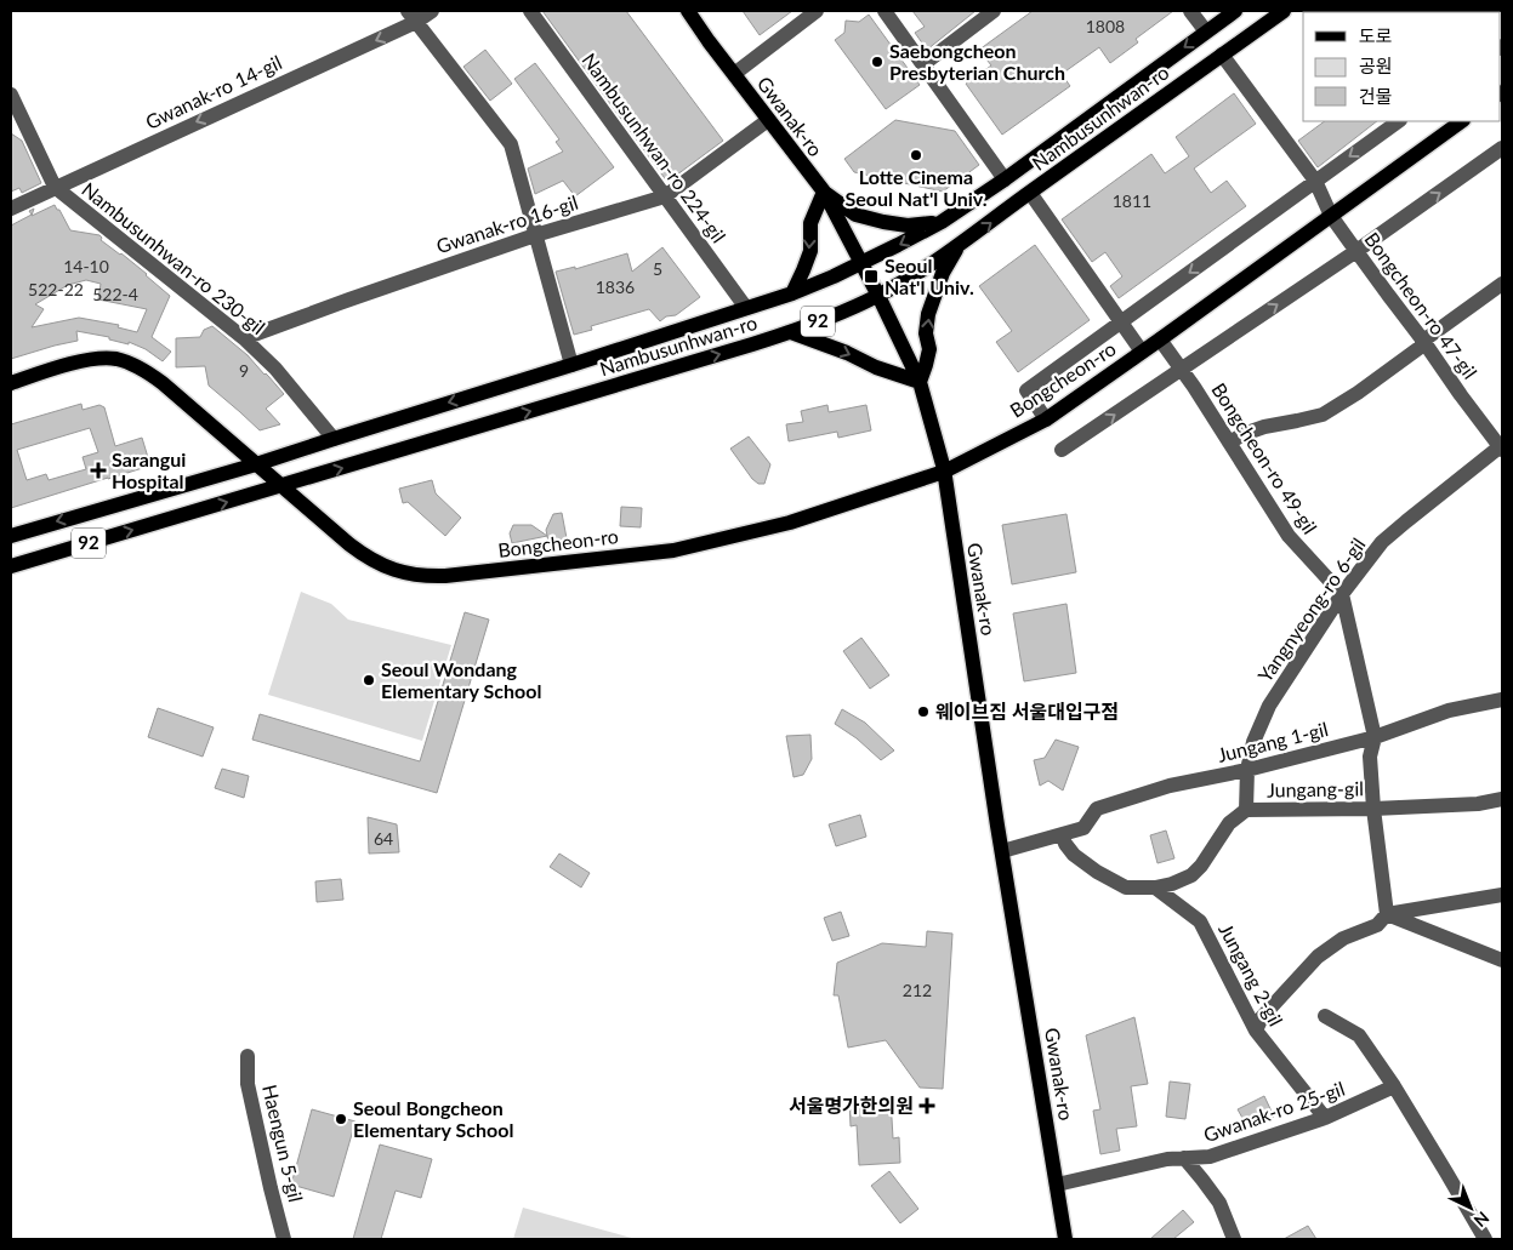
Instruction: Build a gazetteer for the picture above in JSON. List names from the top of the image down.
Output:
{
  "streets": {
    "main road": [
      "Gwanak-ro",
      "Nambusunhwan-ro",
      "92",
      "Bongcheon-ro"
    ],
    "street": [
      "Gwanak-ro 14-gil",
      "Nambusunhwan-ro 224-gil",
      "Gwanak-ro 16-gil",
      "Nambusunhwan-ro 230-gil",
      "Bongcheon-ro 47-gil",
      "Bongcheon-ro 49-gil",
      "Yangnyeong-ro 6-gil",
      "Jungang 1-gil",
      "Jungang-gil",
      "Jungang 2-gil",
      "Gwanak-ro 25-gil",
      "Haengun 5-gil"
    ]
  },
  "crossings": [
    ["Gwanak-ro 14-gil", "Nambusunhwan-ro 230-gil"],
    ["Gwanak-ro", "Nambusunhwan-ro"],
    ["Gwanak-ro", "Gwanak-ro 16-gil"],
    ["Gwanak-ro", "Bongcheon-ro"],
    ["Gwanak-ro", "Gwanak-ro 25-gil"],
    ["Nambusunhwan-ro", "Nambusunhwan-ro 224-gil"],
    ["Nambusunhwan-ro", "Nambusunhwan-ro 230-gil"],
    ["Nambusunhwan-ro", "Bongcheon-ro"],
    ["Nambusunhwan-ro 224-gil", "Gwanak-ro 16-gil"],
    ["Gwanak-ro 16-gil", "Nambusunhwan-ro 230-gil"],
    ["Bongcheon-ro 47-gil", "Bongcheon-ro"],
    ["Bongcheon-ro 47-gil", "Yangnyeong-ro 6-gil"],
    ["Bongcheon-ro", "Bongcheon-ro 49-gil"],
    ["Bongcheon-ro 49-gil", "Yangnyeong-ro 6-gil"],
    ["Yangnyeong-ro 6-gil", "Jungang 1-gil"],
    ["Yangnyeong-ro 6-gil", "Jungang-gil"],
    ["Jungang 1-gil", "Jungang-gil"],
    ["Jungang-gil", "Jungang 2-gil"],
    ["Jungang 2-gil", "Gwanak-ro 25-gil"]
  ],
  "one_way": ["Gwanak-ro 14-gil"],
  "places": {
    "other": [
      "Saebongcheon Presbyterian Church",
      "Lotte Cinema Seoul Nat'l Univ.",
      "Seoul Wondang Elementary School",
      "웨이브짐 서울대입구점",
      "Seoul Bongcheon Elementary School"
    ],
    "transit": ["Seoul Nat'l Univ."],
    "health": ["Sarangui Hospital", "서울명가한의원"]
  },
  "house_numbers": [
    "1808",
    "1811",
    "14-10",
    "5",
    "1836",
    "522-22",
    "522-4",
    "9",
    "64",
    "212"
  ],
  "legend": ["도로", "공원", "건물"],
  "north": "bottom right"
}
